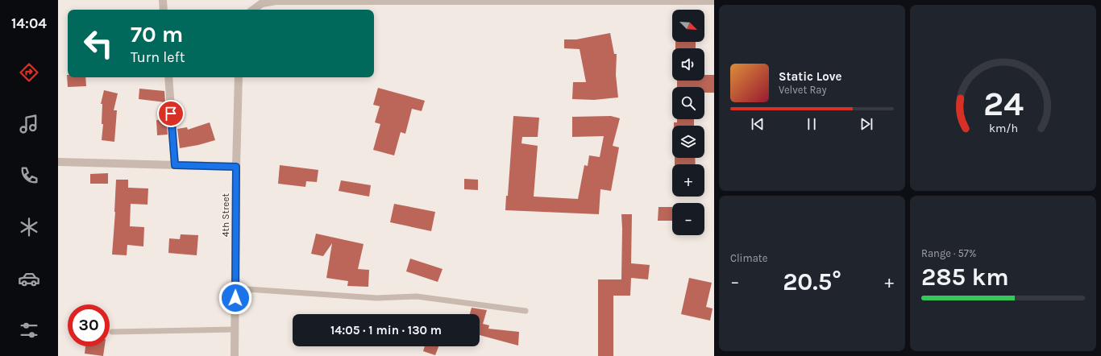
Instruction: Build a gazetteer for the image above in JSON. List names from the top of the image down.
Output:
{
  "streets": {
    "street": ["4th Street"]
  },
  "north": "bottom right",
  "page": {
    "tabs": "14:04",
    "map_buttons": ["+", "−"],
    "turn": ["70 m", "Turn left"],
    "song": ["Static Love", "Velvet Ray"],
    "tile": [
      "Climate",
      ["Range · 57%", "285 km"]
    ],
    "heat": ["−", "20.5°", "+"],
    "limit": "30",
    "trip": "14:05 · 1 min · 130 m",
    "gauge": ["24", "km/h"]
  }
}
